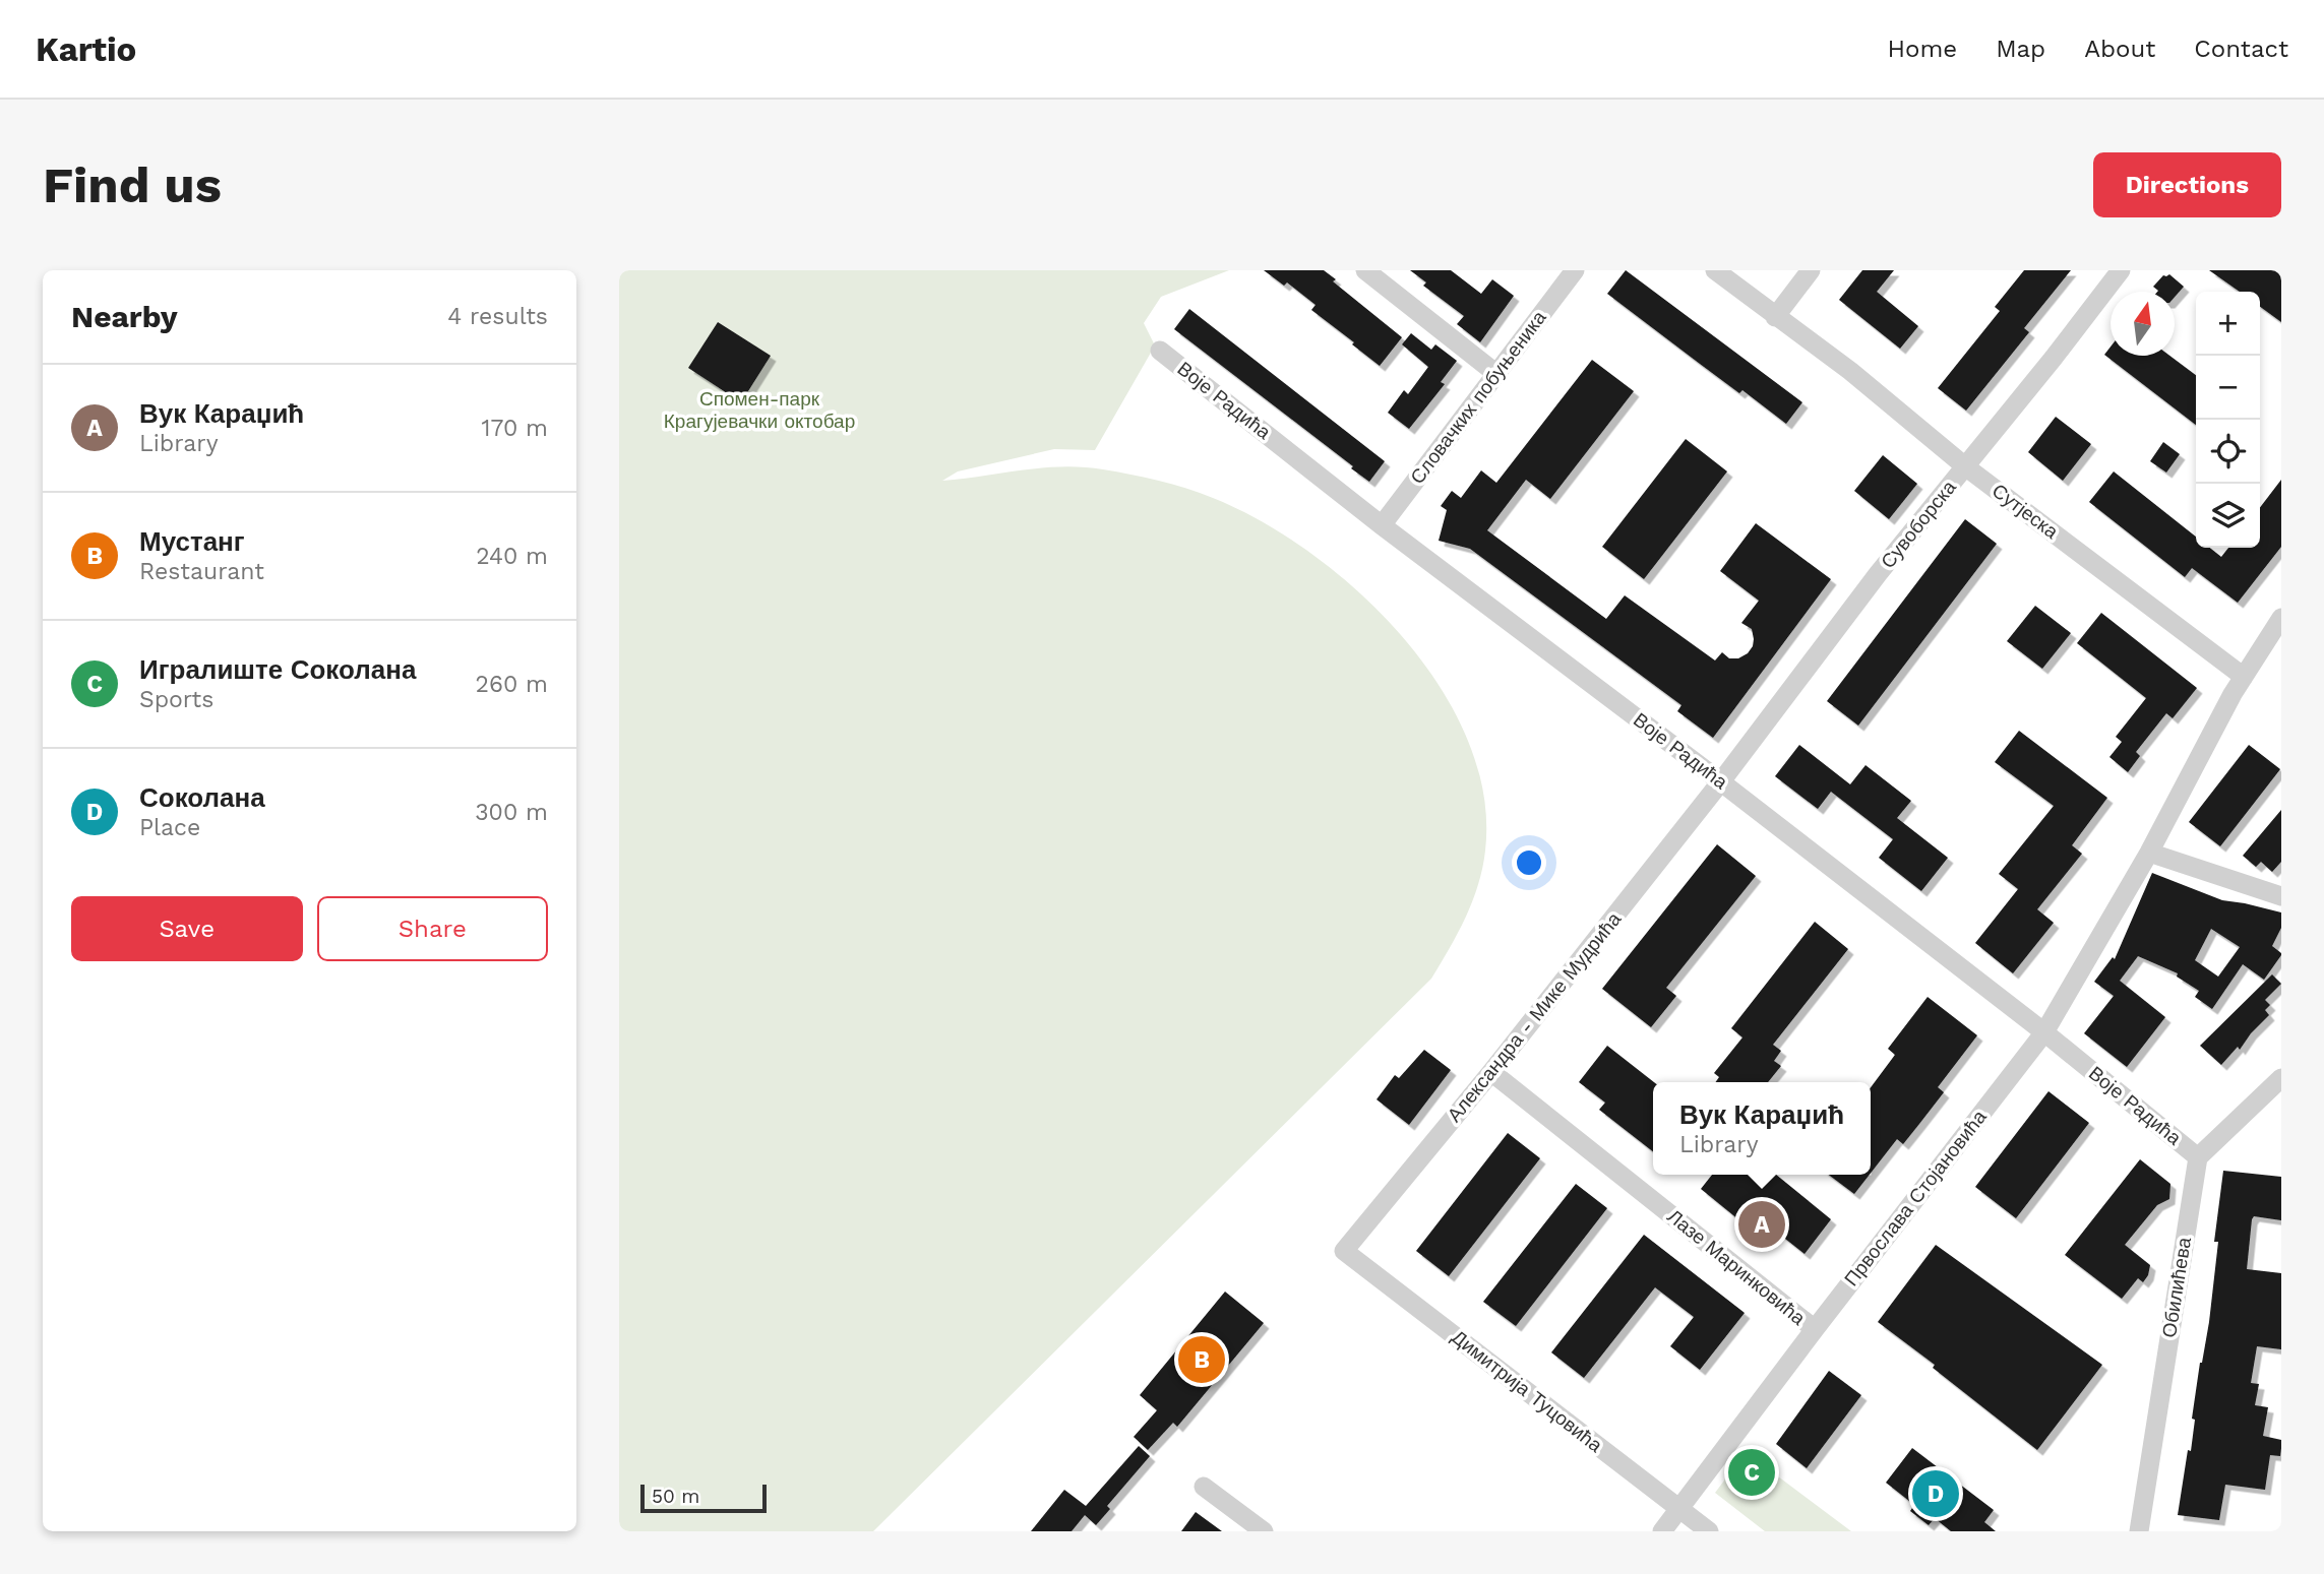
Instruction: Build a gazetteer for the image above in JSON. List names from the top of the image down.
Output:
{
  "streets": {
    "street": [
      "Словачких побуњеника",
      "Воје Радића",
      "Сутјеска",
      "Сувоборска",
      "Александра - Мике Мудрића",
      "Првослава Стојановића",
      "Лазе Маринковића",
      "Обилићева",
      "Димитрија Туцовића"
    ]
  },
  "crossings": [
    ["Словачких побуњеника", "Воје Радића"],
    ["Воје Радића", "Сувоборска"],
    ["Воје Радића", "Александра - Мике Мудрића"],
    ["Воје Радића", "Првослава Стојановића"],
    ["Воје Радића", "Обилићева"],
    ["Сутјеска", "Сувоборска"],
    ["Сутјеска", "Првослава Стојановића"],
    ["Сувоборска", "Александра - Мике Мудрића"],
    ["Александра - Мике Мудрића", "Лазе Маринковића"],
    ["Александра - Мике Мудрића", "Димитрија Туцовића"],
    ["Првослава Стојановића", "Лазе Маринковића"],
    ["Првослава Стојановића", "Димитрија Туцовића"]
  ],
  "parks": ["Спомен-парк Крагујевачки октобар"],
  "scale_bar": "50 m",
  "north": "top",
  "page": {
    "header": "Kartio",
    "nav": [
      "Home",
      "Map",
      "About",
      "Contact"
    ],
    "buttons": [
      "Directions",
      ["Save", "Share"]
    ],
    "title": "Find us",
    "heading": ["Nearby", "4 results"],
    "map_buttons": ["+", "−"],
    "list": [
      {
        "mark": "A",
        "name": "Вук Караџић",
        "note": "Library",
        "value": "170 m"
      },
      {
        "mark": "B",
        "name": "Мустанг",
        "note": "Restaurant",
        "value": "240 m"
      },
      {
        "mark": "C",
        "name": "Игралиште Соколана",
        "note": "Sports",
        "value": "260 m"
      },
      {
        "mark": "D",
        "name": "Соколана",
        "note": "Place",
        "value": "300 m"
      }
    ],
    "popup": ["Вук Караџић", "Library"],
    "pins": [
      "A",
      "B",
      "C",
      "D"
    ],
    "scale": "50 m"
  }
}
